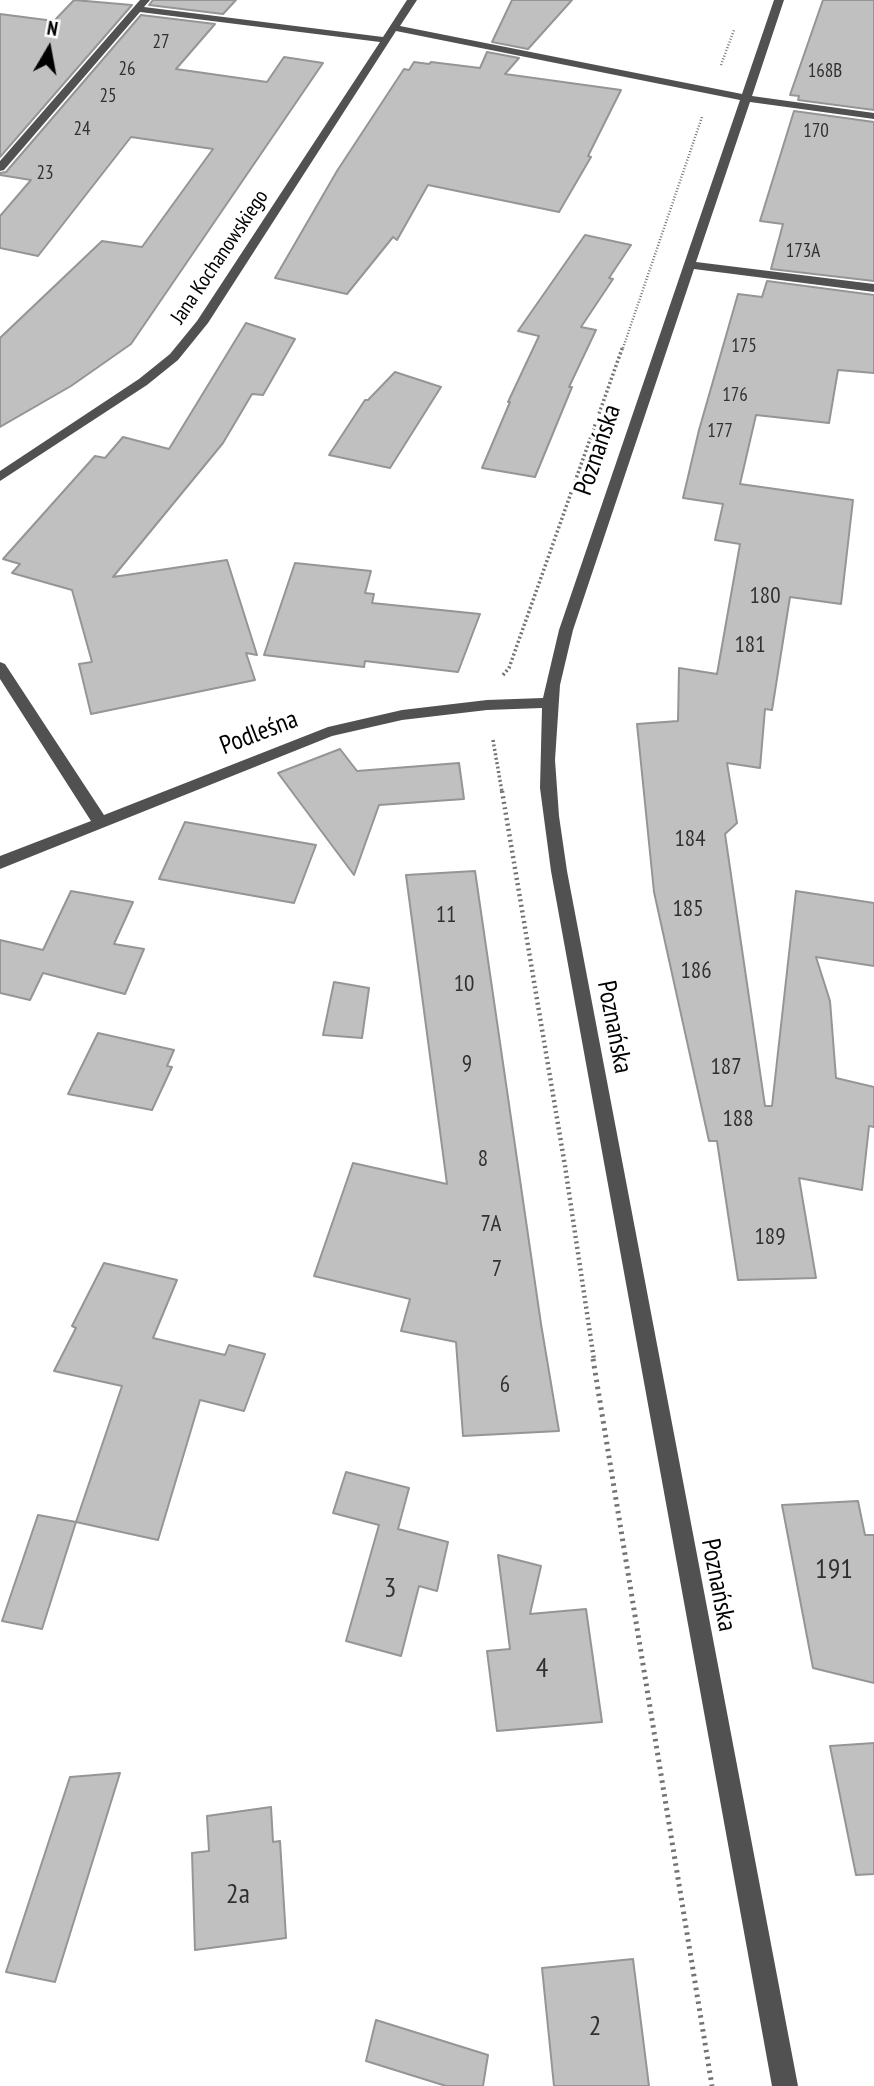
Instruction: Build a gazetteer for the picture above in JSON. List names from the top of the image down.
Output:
{
  "streets": {
    "street": ["Jana Kochanowskiego", "Poznańska", "Podleśna"]
  },
  "crossings": [
    ["Poznańska", "Podleśna"]
  ],
  "house_numbers": [
    "27",
    "26",
    "168B",
    "25",
    "24",
    "170",
    "23",
    "173A",
    "175",
    "176",
    "177",
    "180",
    "181",
    "184",
    "185",
    "11",
    "186",
    "10",
    "9",
    "187",
    "188",
    "8",
    "7A",
    "189",
    "7",
    "6",
    "191",
    "3",
    "4",
    "2a",
    "2"
  ],
  "north": "top"
}
